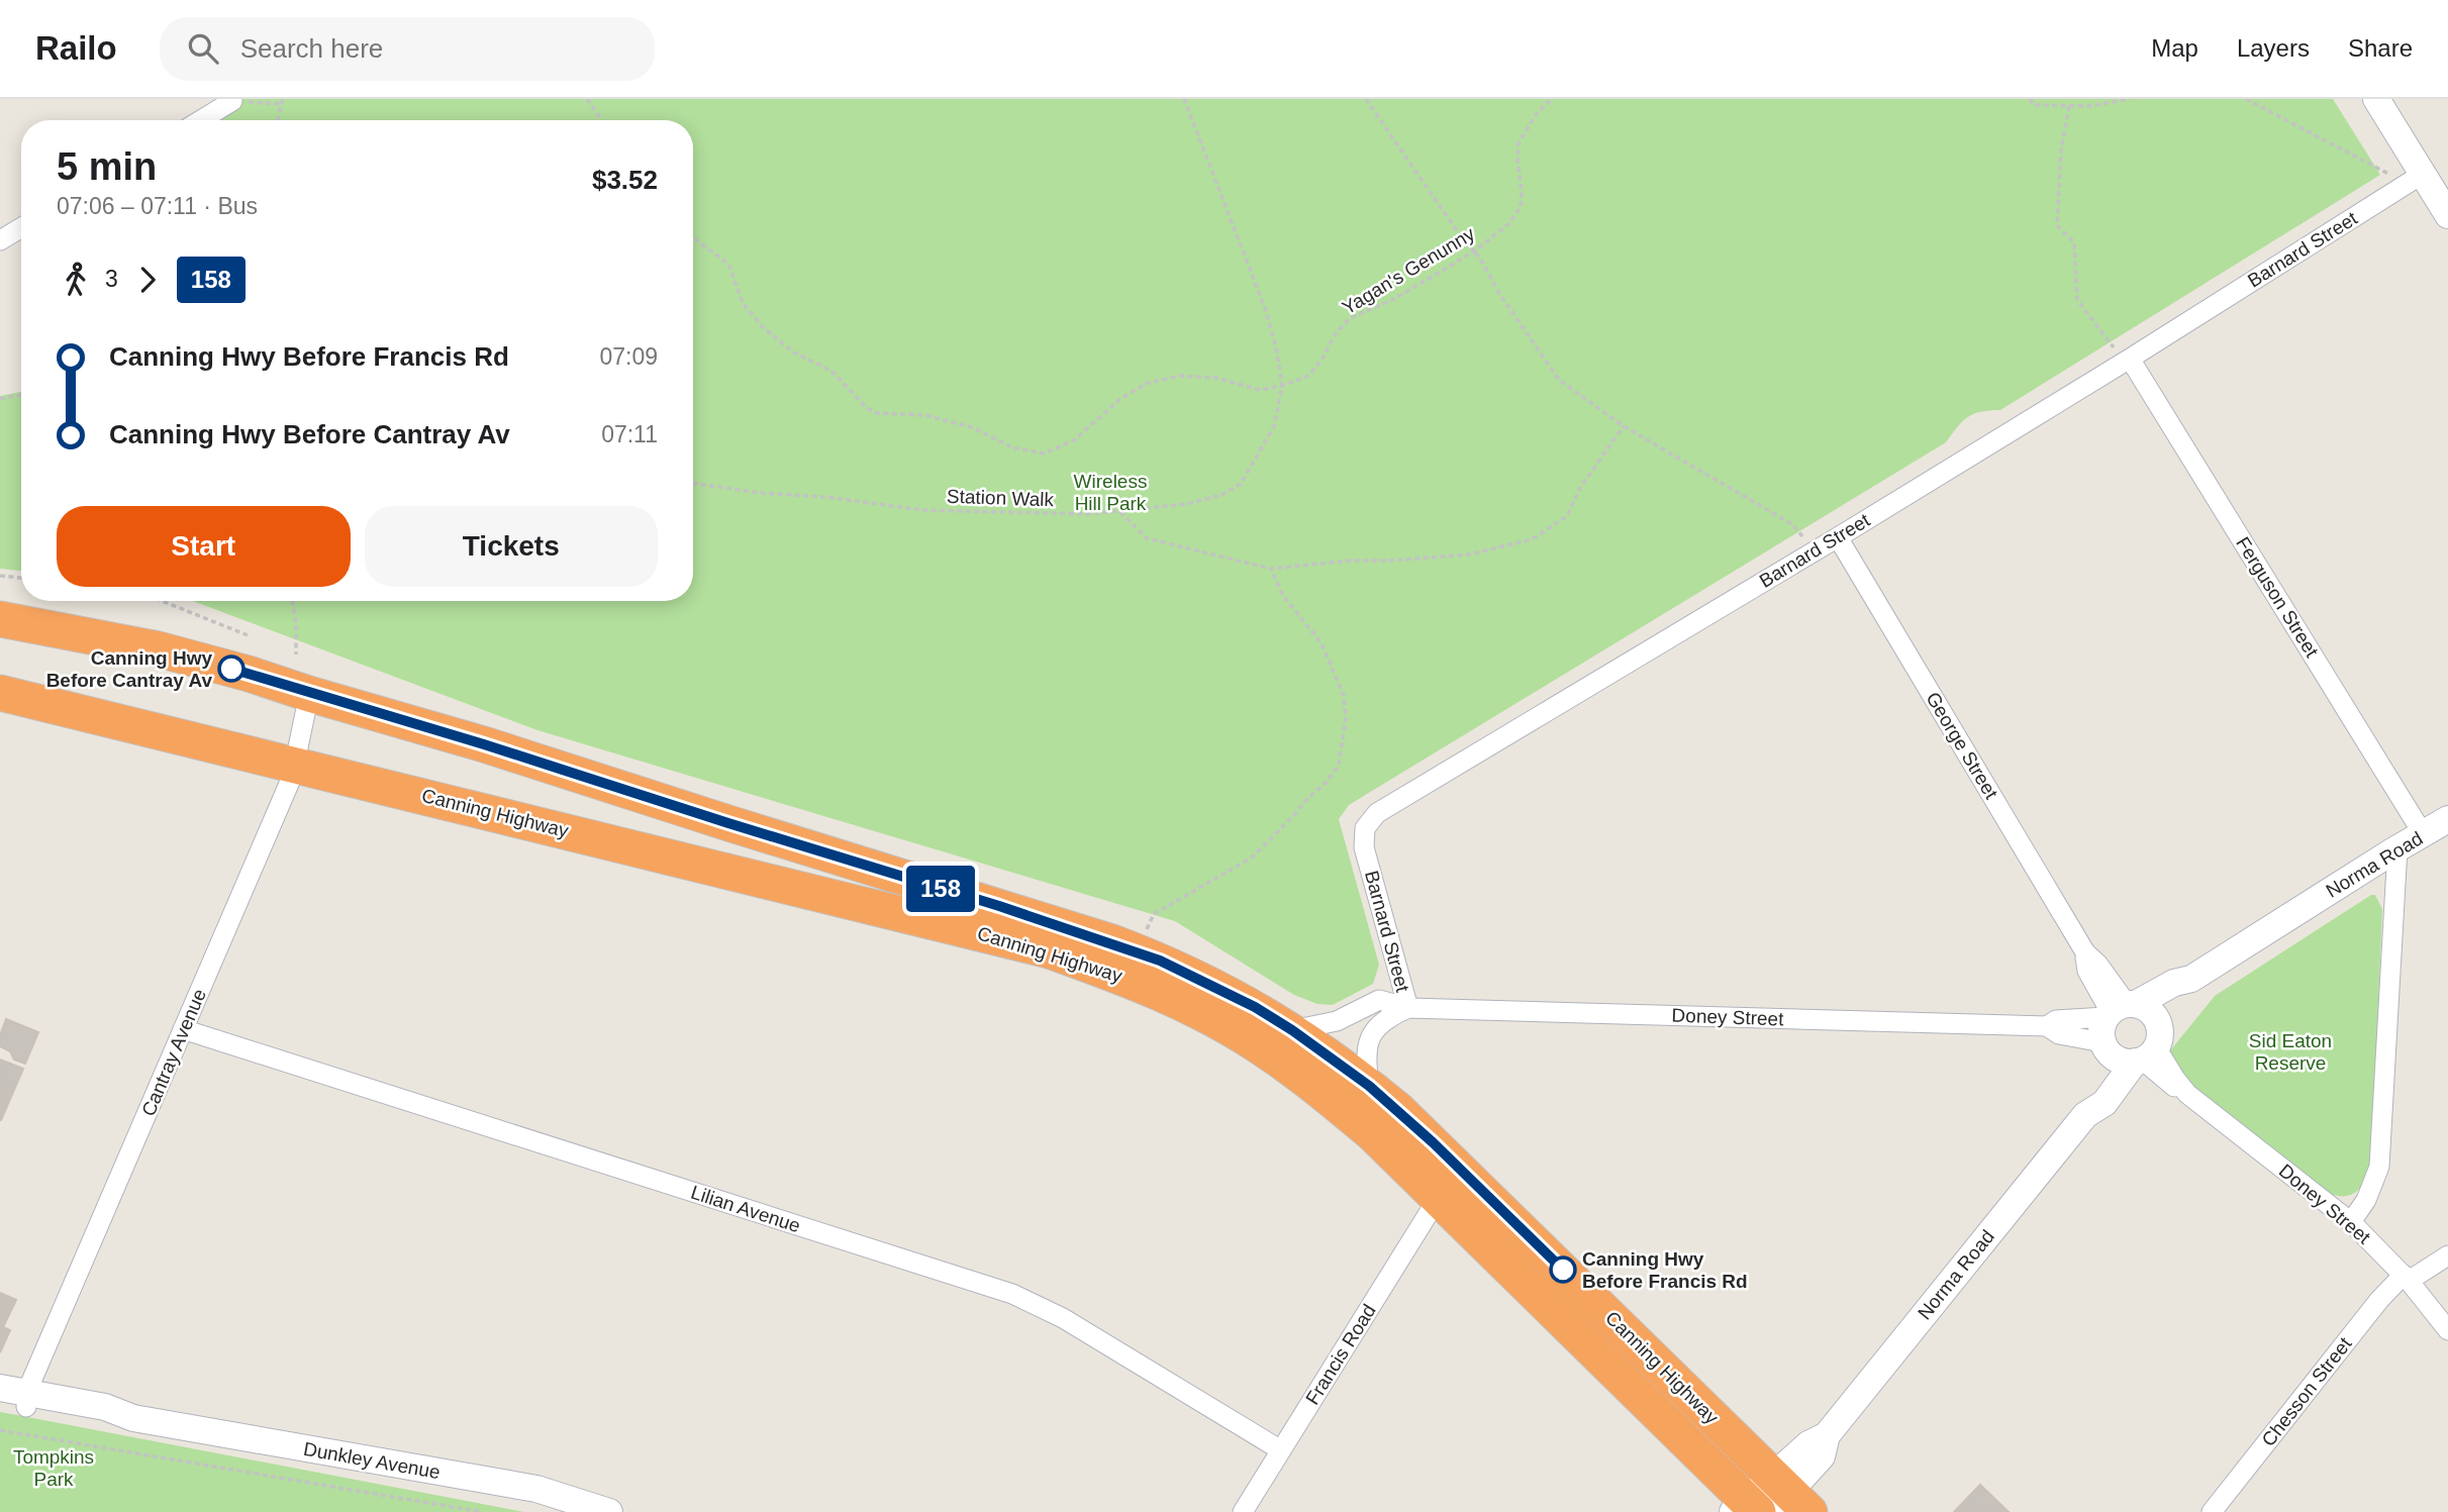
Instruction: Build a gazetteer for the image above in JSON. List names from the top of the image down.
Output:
{
  "streets": {
    "highway": ["Canning Highway"],
    "street": [
      "Barnard Street",
      "Ferguson Street",
      "George Street",
      "Norma Road",
      "Doney Street",
      "Cantray Avenue",
      "Lilian Avenue",
      "Francis Road",
      "Chesson Street",
      "Dunkley Avenue"
    ],
    "path": ["Yagan's Genunny", "Station Walk"]
  },
  "crossings": [
    ["Barnard Street", "Ferguson Street"],
    ["Barnard Street", "George Street"],
    ["Barnard Street", "Doney Street"],
    ["Yagan's Genunny", "Station Walk"],
    ["Ferguson Street", "Norma Road"],
    ["George Street", "Norma Road"],
    ["George Street", "Doney Street"],
    ["Canning Highway", "Norma Road"],
    ["Canning Highway", "Doney Street"],
    ["Canning Highway", "Cantray Avenue"],
    ["Canning Highway", "Francis Road"],
    ["Norma Road", "Doney Street"],
    ["Doney Street", "Chesson Street"],
    ["Cantray Avenue", "Lilian Avenue"],
    ["Cantray Avenue", "Dunkley Avenue"],
    ["Lilian Avenue", "Francis Road"]
  ],
  "parks": ["Wireless Hill Park", "Sid Eaton Reserve", "Tompkins Park"],
  "places": ["Canning Hwy Before Cantray Av", "Canning Hwy Before Francis Rd"],
  "lines": ["bus line 158"],
  "page": {
    "header": "Railo",
    "search": "Search here",
    "nav": ["Map", "Layers", "Share"],
    "on_map": "158",
    "heading": ["5 min", "07:06 – 07:11 · Bus", "$3.52"],
    "legs": ["3", "158"],
    "list": [
      {
        "name": "Canning Hwy Before Francis Rd",
        "value": "07:09"
      },
      {
        "name": "Canning Hwy Before Cantray Av",
        "value": "07:11"
      }
    ],
    "buttons": ["Start", "Tickets"]
  }
}
